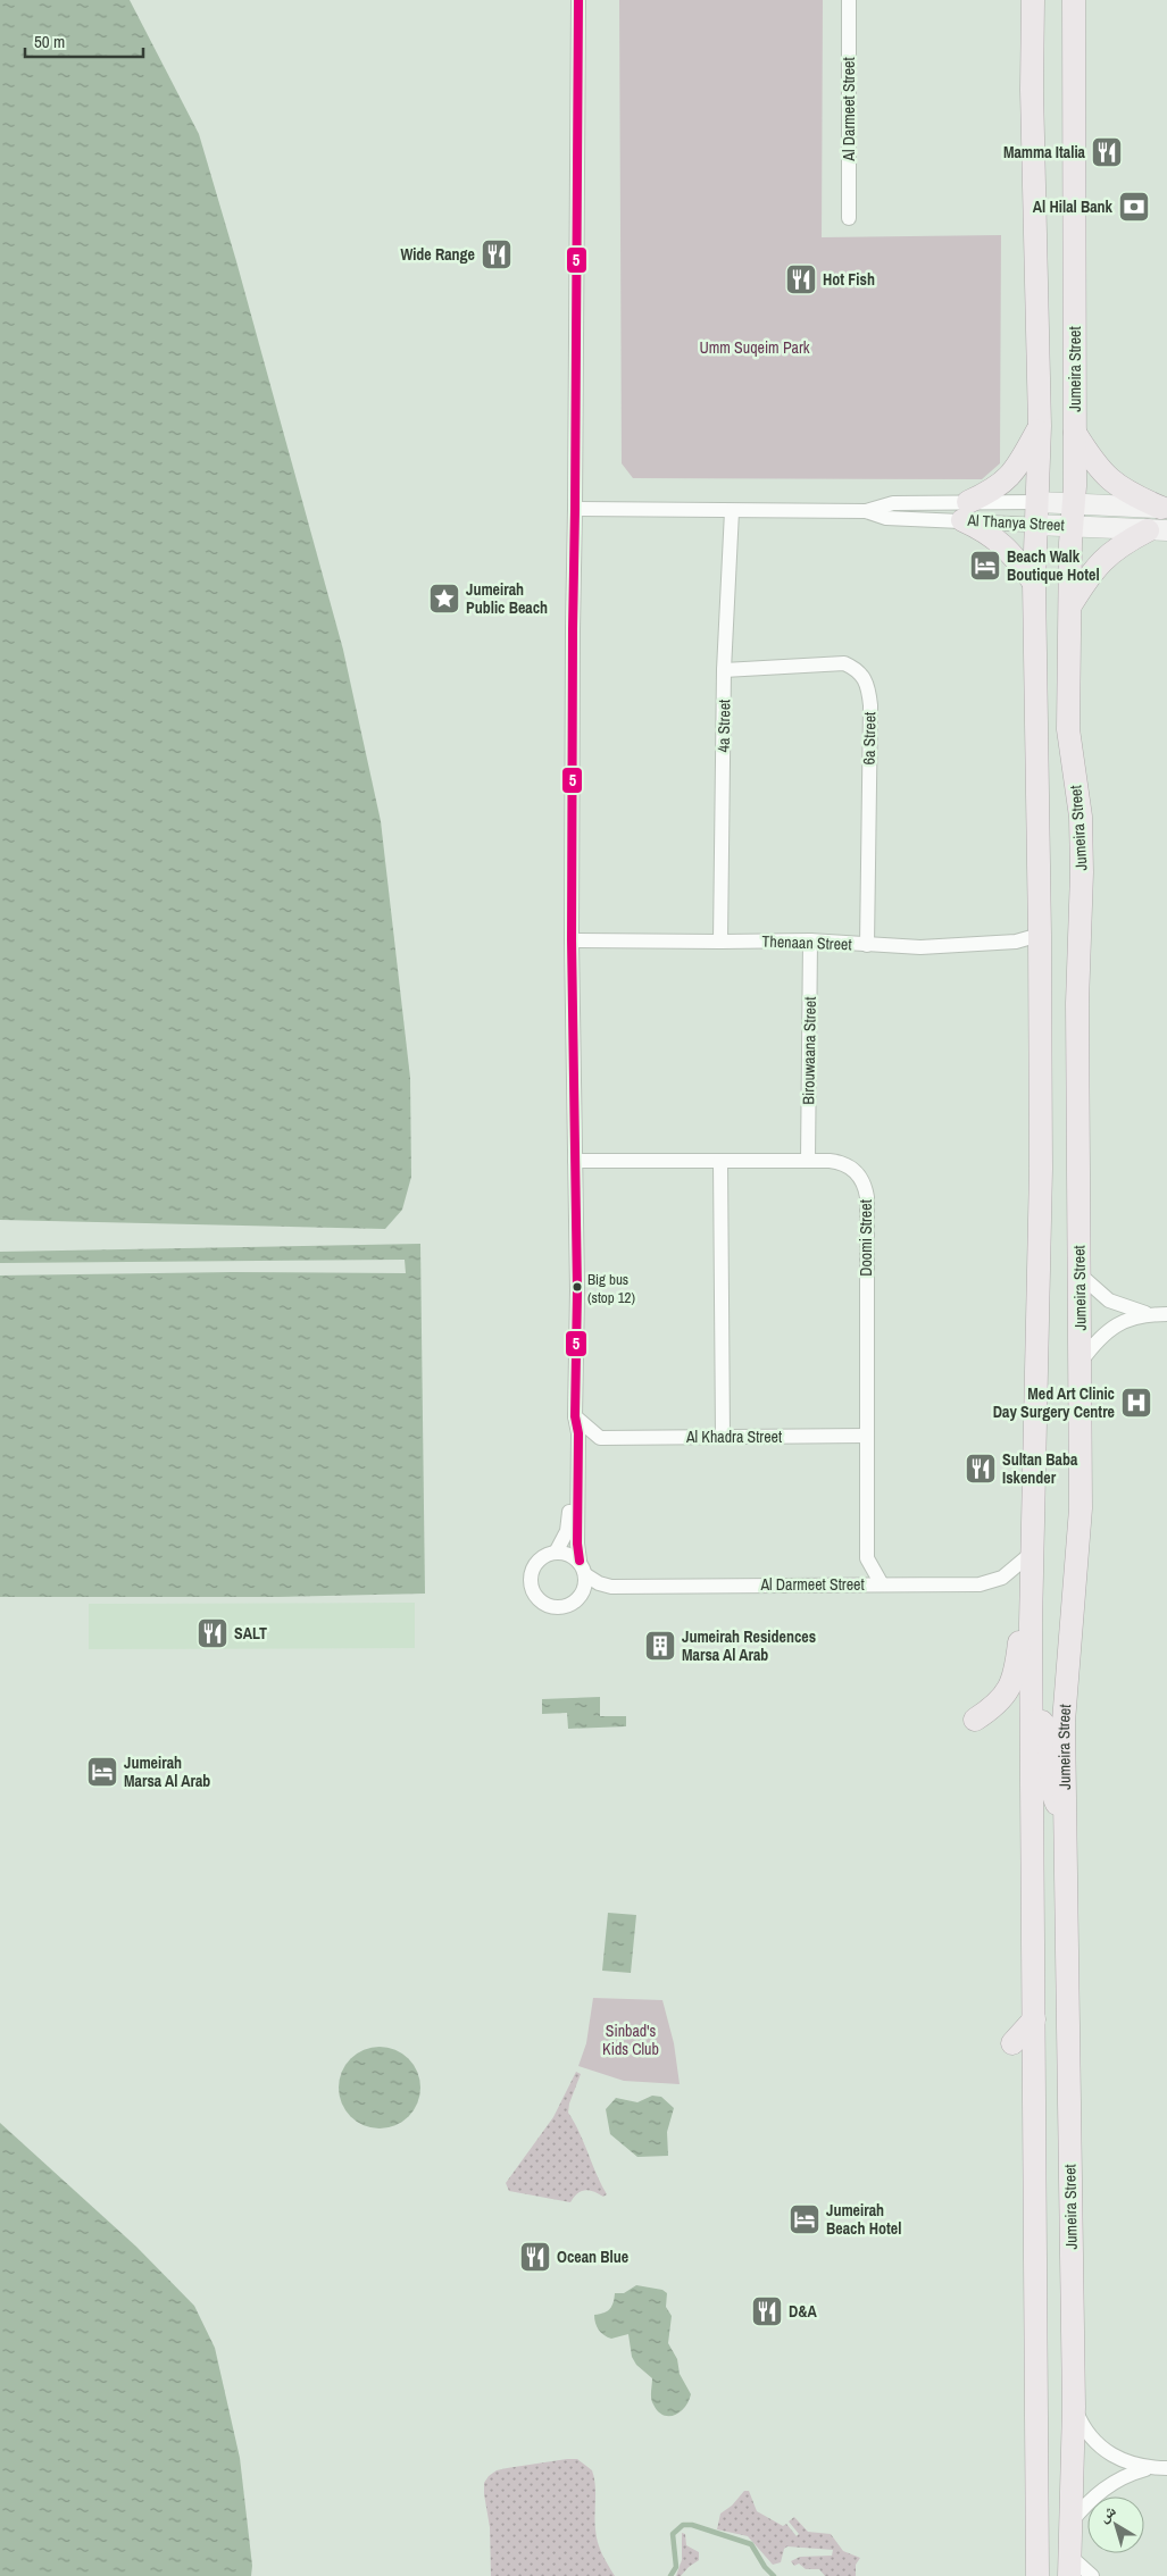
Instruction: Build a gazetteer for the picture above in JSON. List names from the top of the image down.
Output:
{
  "streets": {
    "main road": ["Jumeira Street", "Al Thanya Street"],
    "street": [
      "Al Darmeet Street",
      "4a Street",
      "6a Street",
      "Thenaan Street",
      "Birouwaana Street",
      "Doomi Street",
      "Al Khadra Street"
    ]
  },
  "crossings": [
    ["Al Darmeet Street", "Doomi Street"],
    ["Jumeira Street", "Al Thanya Street"],
    ["Al Thanya Street", "4a Street"],
    ["4a Street", "6a Street"],
    ["4a Street", "Thenaan Street"],
    ["6a Street", "Thenaan Street"],
    ["Thenaan Street", "Birouwaana Street"],
    ["Birouwaana Street", "Doomi Street"],
    ["Doomi Street", "Al Khadra Street"]
  ],
  "parks": ["Umm Suqeim Park", "Sinbad's Kids Club"],
  "places": {
    "restaurant": [
      "Mamma Italia",
      "Wide Range",
      "Hot Fish",
      "Sultan Baba Iskender",
      "SALT",
      "Ocean Blue",
      "D&A"
    ],
    "bank": ["Al Hilal Bank"],
    "hotel": ["Beach Walk Boutique Hotel", "Jumeirah Marsa Al Arab", "Jumeirah Beach Hotel"],
    "place": ["Jumeirah Public Beach"],
    "other": ["Big bus (stop 12)"],
    "hospital": ["Med Art Clinic Day Surgery Centre"],
    "building": ["Jumeirah Residences Marsa Al Arab"]
  },
  "lines": ["transit line 5"],
  "scale_bar": "50 m",
  "north": "top left"
}
